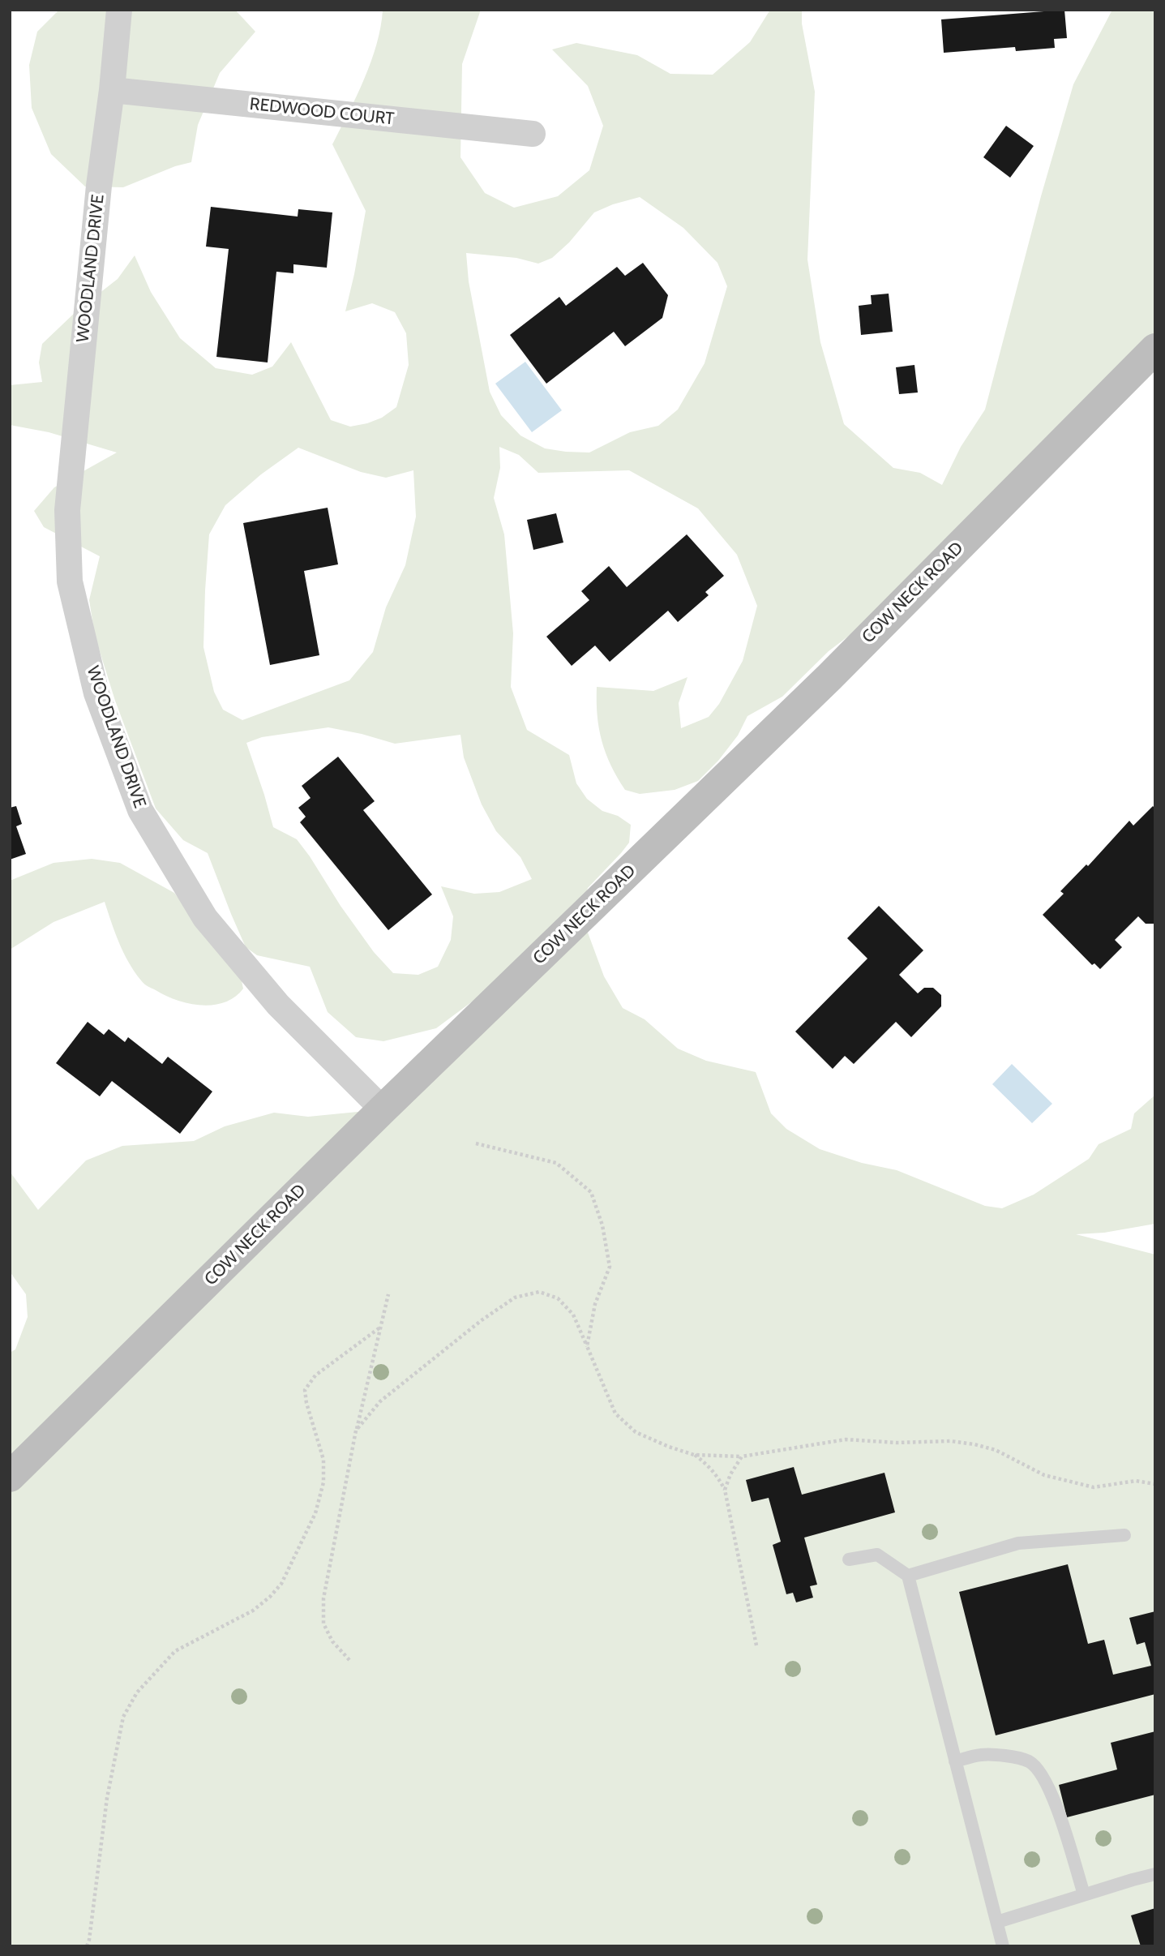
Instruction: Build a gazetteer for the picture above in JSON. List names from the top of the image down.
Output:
{
  "streets": {
    "main road": ["COW NECK ROAD"],
    "street": ["REDWOOD COURT", "WOODLAND DRIVE"]
  },
  "crossings": [
    ["REDWOOD COURT", "WOODLAND DRIVE"],
    ["WOODLAND DRIVE", "COW NECK ROAD"]
  ]
}
